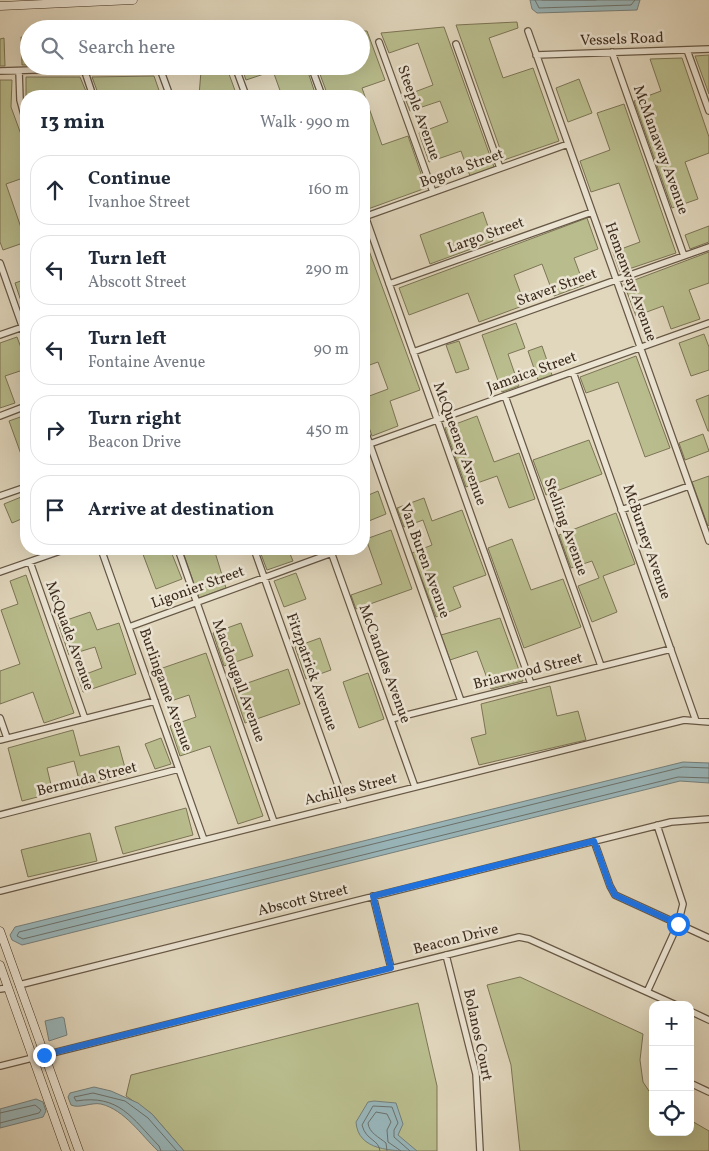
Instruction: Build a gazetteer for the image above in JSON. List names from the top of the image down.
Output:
{
  "streets": {
    "street": [
      "Vessels Road",
      "Steeple Avenue",
      "McManaway Avenue",
      "Bogota Street",
      "Largo Street",
      "Hemenway Avenue",
      "Staver Street",
      "Jamaica Street",
      "McQueeney Avenue",
      "Stelling Avenue",
      "McBurney Avenue",
      "Van Buren Avenue",
      "Ligonier Street",
      "McQuade Avenue",
      "McCandles Avenue",
      "Fitzpatrick Avenue",
      "Briarwood Street",
      "Macdougall Avenue",
      "Burlingame Avenue",
      "Bermuda Street",
      "Achilles Street",
      "Abscott Street",
      "Beacon Drive",
      "Bolanos Court"
    ]
  },
  "crossings": [
    ["Vessels Road", "McManaway Avenue"],
    ["Vessels Road", "Hemenway Avenue"],
    ["Steeple Avenue", "Bogota Street"],
    ["McManaway Avenue", "Staver Street"],
    ["Bogota Street", "Hemenway Avenue"],
    ["Largo Street", "Hemenway Avenue"],
    ["Largo Street", "McQueeney Avenue"],
    ["Hemenway Avenue", "Staver Street"],
    ["Hemenway Avenue", "Jamaica Street"],
    ["Staver Street", "McQueeney Avenue"],
    ["Jamaica Street", "McQueeney Avenue"],
    ["Jamaica Street", "Stelling Avenue"],
    ["Jamaica Street", "McBurney Avenue"],
    ["McQueeney Avenue", "Briarwood Street"],
    ["Stelling Avenue", "Briarwood Street"],
    ["McBurney Avenue", "Briarwood Street"],
    ["McBurney Avenue", "Achilles Street"],
    ["Van Buren Avenue", "Briarwood Street"],
    ["Ligonier Street", "Fitzpatrick Avenue"],
    ["Ligonier Street", "Macdougall Avenue"],
    ["Ligonier Street", "Burlingame Avenue"],
    ["McCandles Avenue", "Briarwood Street"],
    ["McCandles Avenue", "Achilles Street"],
    ["Fitzpatrick Avenue", "Achilles Street"],
    ["Macdougall Avenue", "Achilles Street"],
    ["Burlingame Avenue", "Bermuda Street"],
    ["Burlingame Avenue", "Achilles Street"],
    ["Beacon Drive", "Bolanos Court"]
  ],
  "page": {
    "search": "Search here",
    "heading": ["13 min", "Walk · 990 m"],
    "list": [
      ["Continue", "Ivanhoe Street", "160 m"],
      ["Turn left", "Abscott Street", "290 m"],
      ["Turn left", "Fontaine Avenue", "90 m"],
      ["Turn right", "Beacon Drive", "450 m"],
      "Arrive at destination"
    ],
    "map_buttons": ["+", "−"]
  }
}
